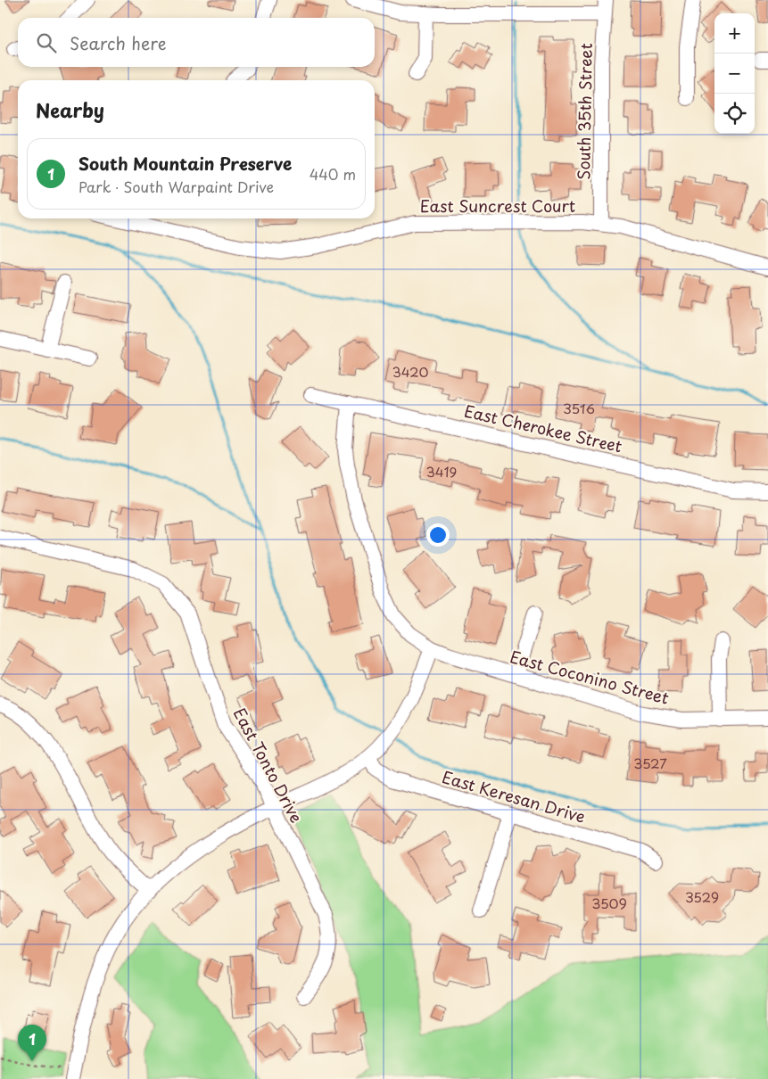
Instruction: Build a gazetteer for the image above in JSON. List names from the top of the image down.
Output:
{
  "streets": {
    "street": [
      "South 35th Street",
      "East Suncrest Court",
      "East Cherokee Street",
      "East Coconino Street",
      "East Tonto Drive",
      "East Keresan Drive"
    ]
  },
  "crossings": [
    ["South 35th Street", "East Suncrest Court"],
    ["East Cherokee Street", "East Coconino Street"]
  ],
  "house_numbers": [
    "3420",
    "3516",
    "3419",
    "3527",
    "3529",
    "3509"
  ],
  "page": {
    "map_buttons": ["+", "−"],
    "search": "Search here",
    "heading": "Nearby",
    "list": [
      {
        "mark": "1",
        "name": "South Mountain Preserve",
        "note": "Park · South Warpaint Drive",
        "value": "440 m"
      }
    ],
    "pins": "1"
  }
}
